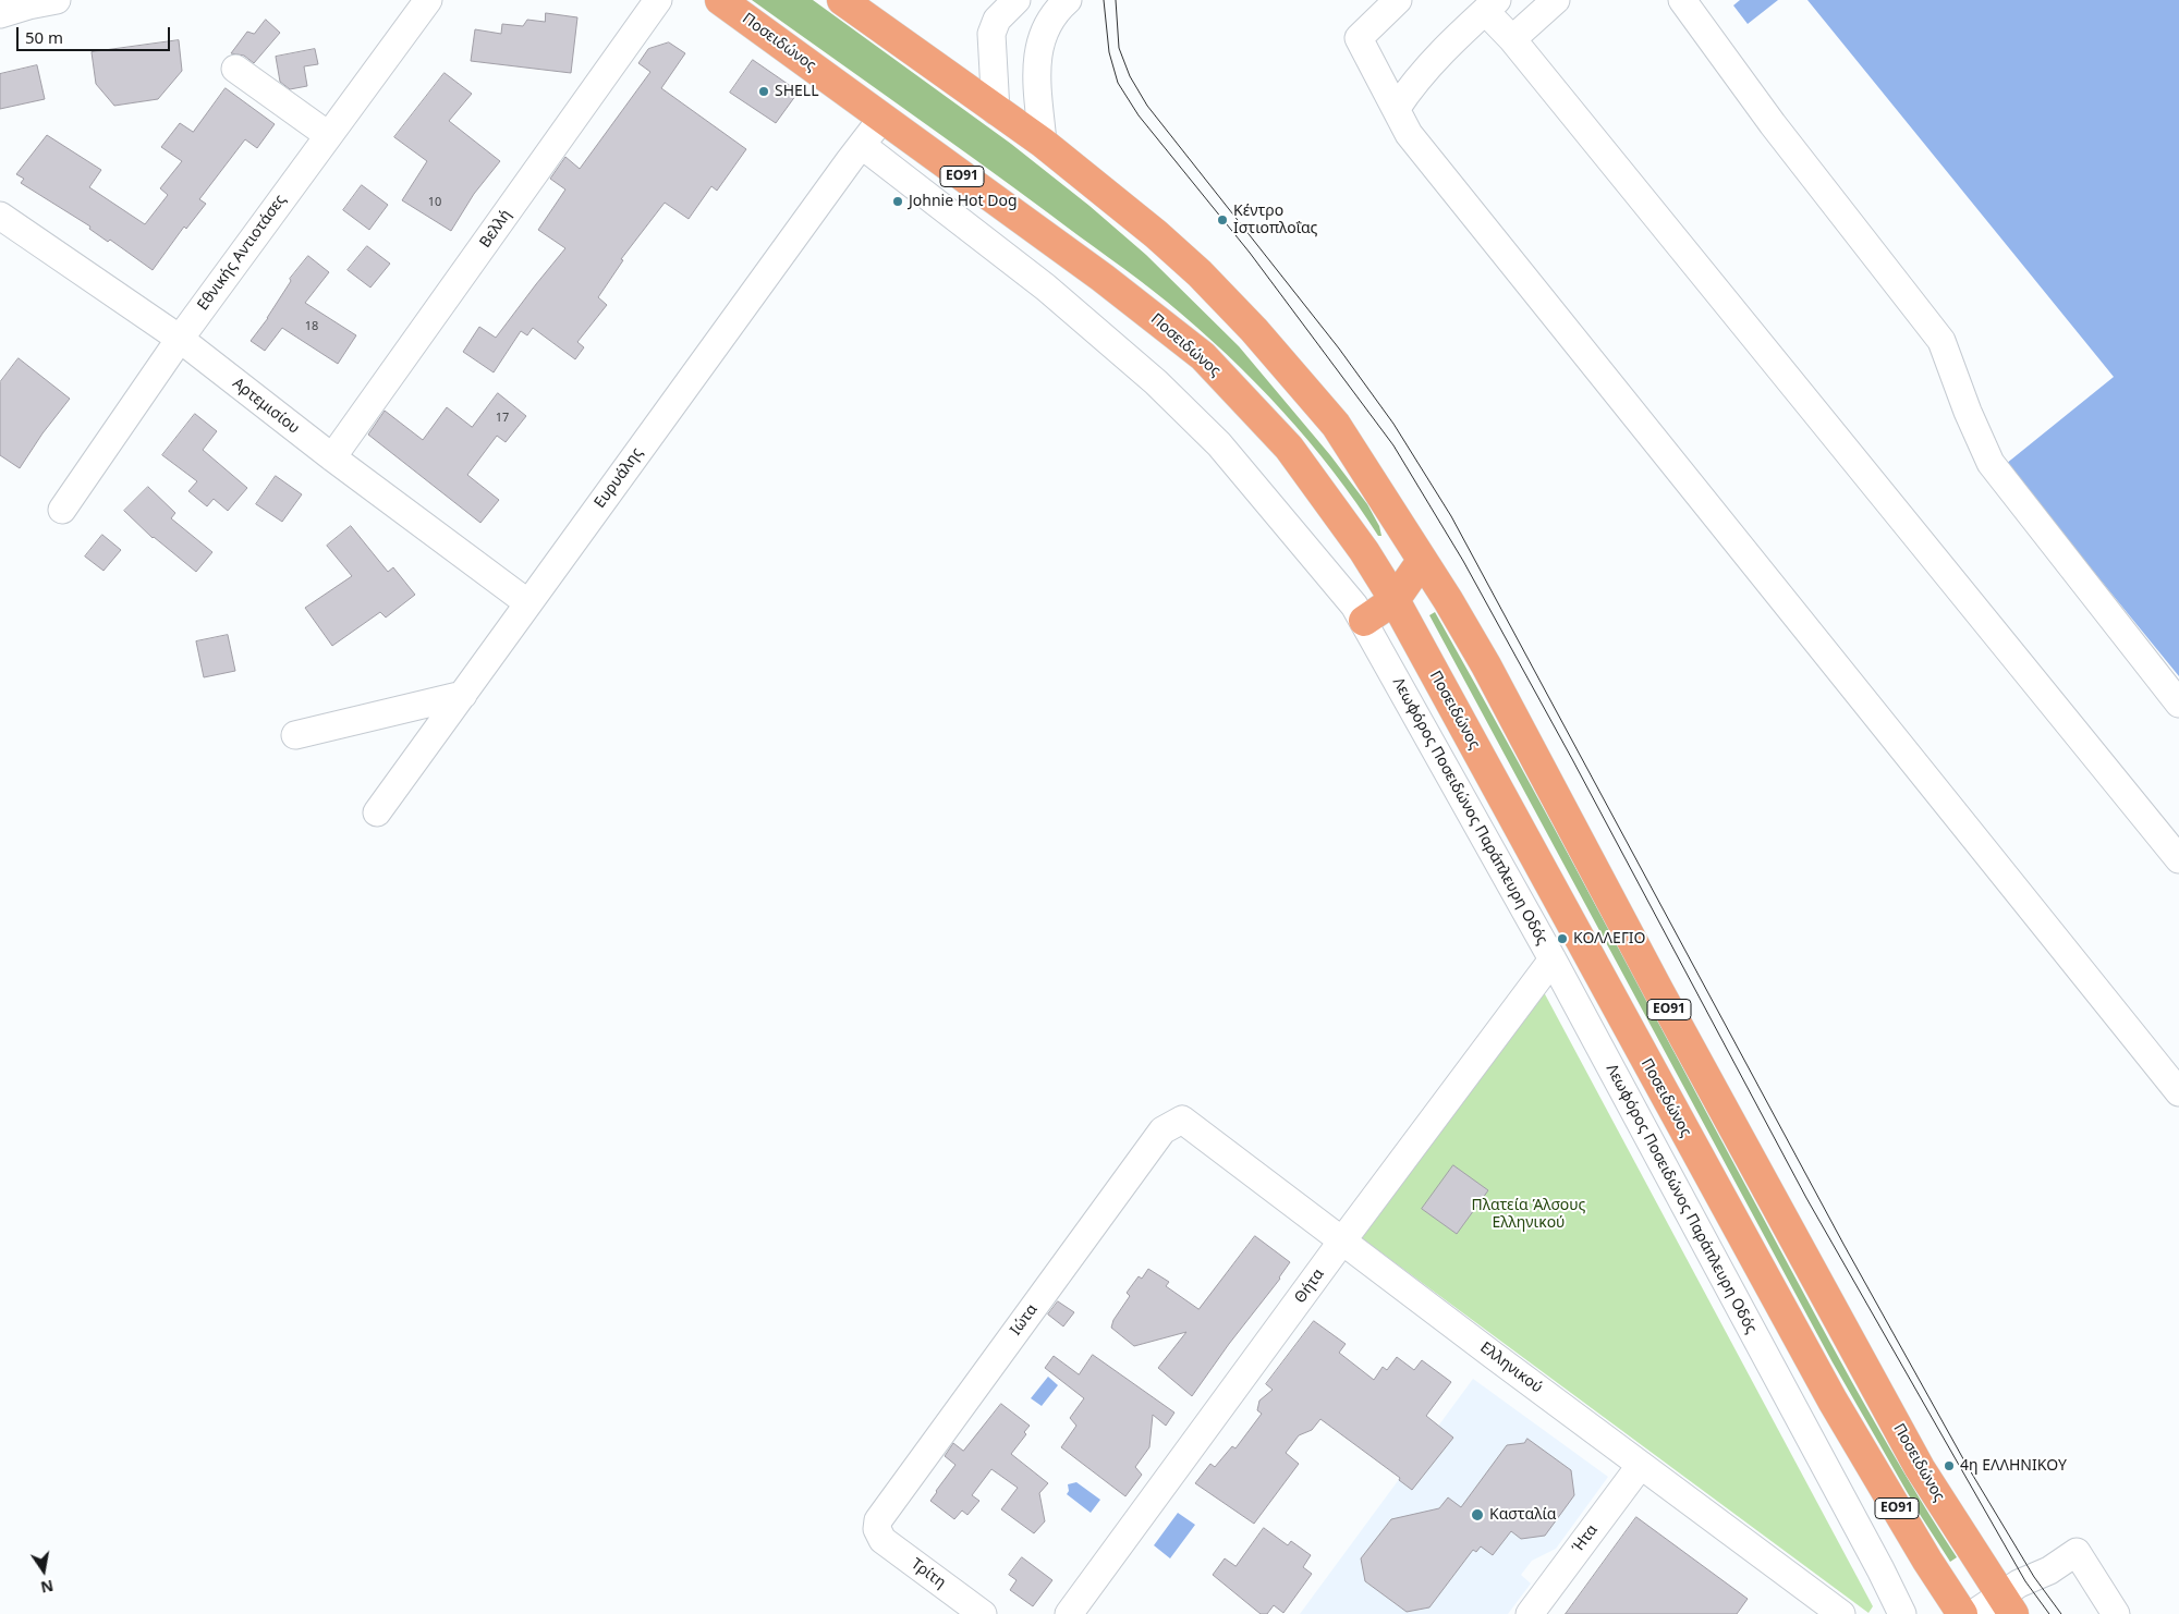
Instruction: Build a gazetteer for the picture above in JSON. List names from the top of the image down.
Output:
{
  "streets": {
    "highway": ["Ποσειδώνος", "ΕΟ91"],
    "street": [
      "Βελλή",
      "Εθνικής Αντιοτάσες",
      "Αρτεμισίου",
      "Ευρυάλης",
      "Λεωφόρος Ποσειδώνος Παράπλευρη Οδός",
      "Θήτα",
      "Ιώτα",
      "Ελληνικού",
      "Ήτα",
      "Τρίτη"
    ]
  },
  "crossings": [
    ["Ποσειδώνος", "Ευρυάλης"],
    ["Βελλή", "Αρτεμισίου"],
    ["Εθνικής Αντιοτάσες", "Αρτεμισίου"],
    ["Αρτεμισίου", "Ευρυάλης"],
    ["Ευρυάλης", "Λεωφόρος Ποσειδώνος Παράπλευρη Οδός"],
    ["Λεωφόρος Ποσειδώνος Παράπλευρη Οδός", "Θήτα"],
    ["Θήτα", "Ελληνικού"],
    ["Ιώτα", "Ελληνικού"],
    ["Ιώτα", "Τρίτη"],
    ["Ελληνικού", "Ήτα"]
  ],
  "parks": ["Πλατεία Άλσους Ελληνικού"],
  "places": [
    "SHELL",
    "Johnie Hot Dog",
    "Κέντρο Ιστιοπλοΐας",
    "ΚΟΛΛΕΓΙΟ",
    "4η ΕΛΛΗΝΙΚΟΥ",
    "Κασταλία"
  ],
  "house_numbers": ["10", "18", "17"],
  "scale_bar": "50 m",
  "north": "bottom"
}
